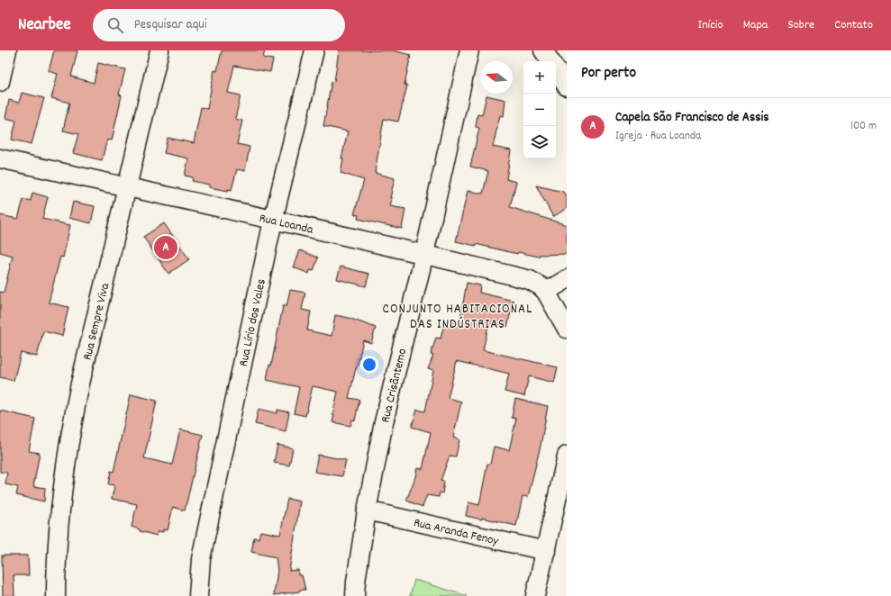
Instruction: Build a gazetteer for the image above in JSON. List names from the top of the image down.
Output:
{
  "streets": {
    "street": [
      "Rua Loanda",
      "Rua Sempre Viva",
      "Rua Lírio dos Vales",
      "Rua Crisântemo",
      "Rua Aranda Fenoy"
    ]
  },
  "crossings": [
    ["Rua Loanda", "Rua Sempre Viva"],
    ["Rua Loanda", "Rua Lírio dos Vales"],
    ["Rua Loanda", "Rua Crisântemo"],
    ["Rua Crisântemo", "Rua Aranda Fenoy"]
  ],
  "districts": ["CONJUNTO HABITACIONAL DAS INDÚSTRIAS"],
  "north": "left",
  "page": {
    "header": "Nearbee",
    "search": "Pesquisar aqui",
    "nav": [
      "Início",
      "Mapa",
      "Sobre",
      "Contato"
    ],
    "heading": "Por perto",
    "map_buttons": ["+", "−"],
    "list": [
      {
        "mark": "A",
        "name": "Capela São Francisco de Assis",
        "note": "Igreja · Rua Loanda",
        "value": "100 m"
      }
    ],
    "pins": "A"
  }
}
